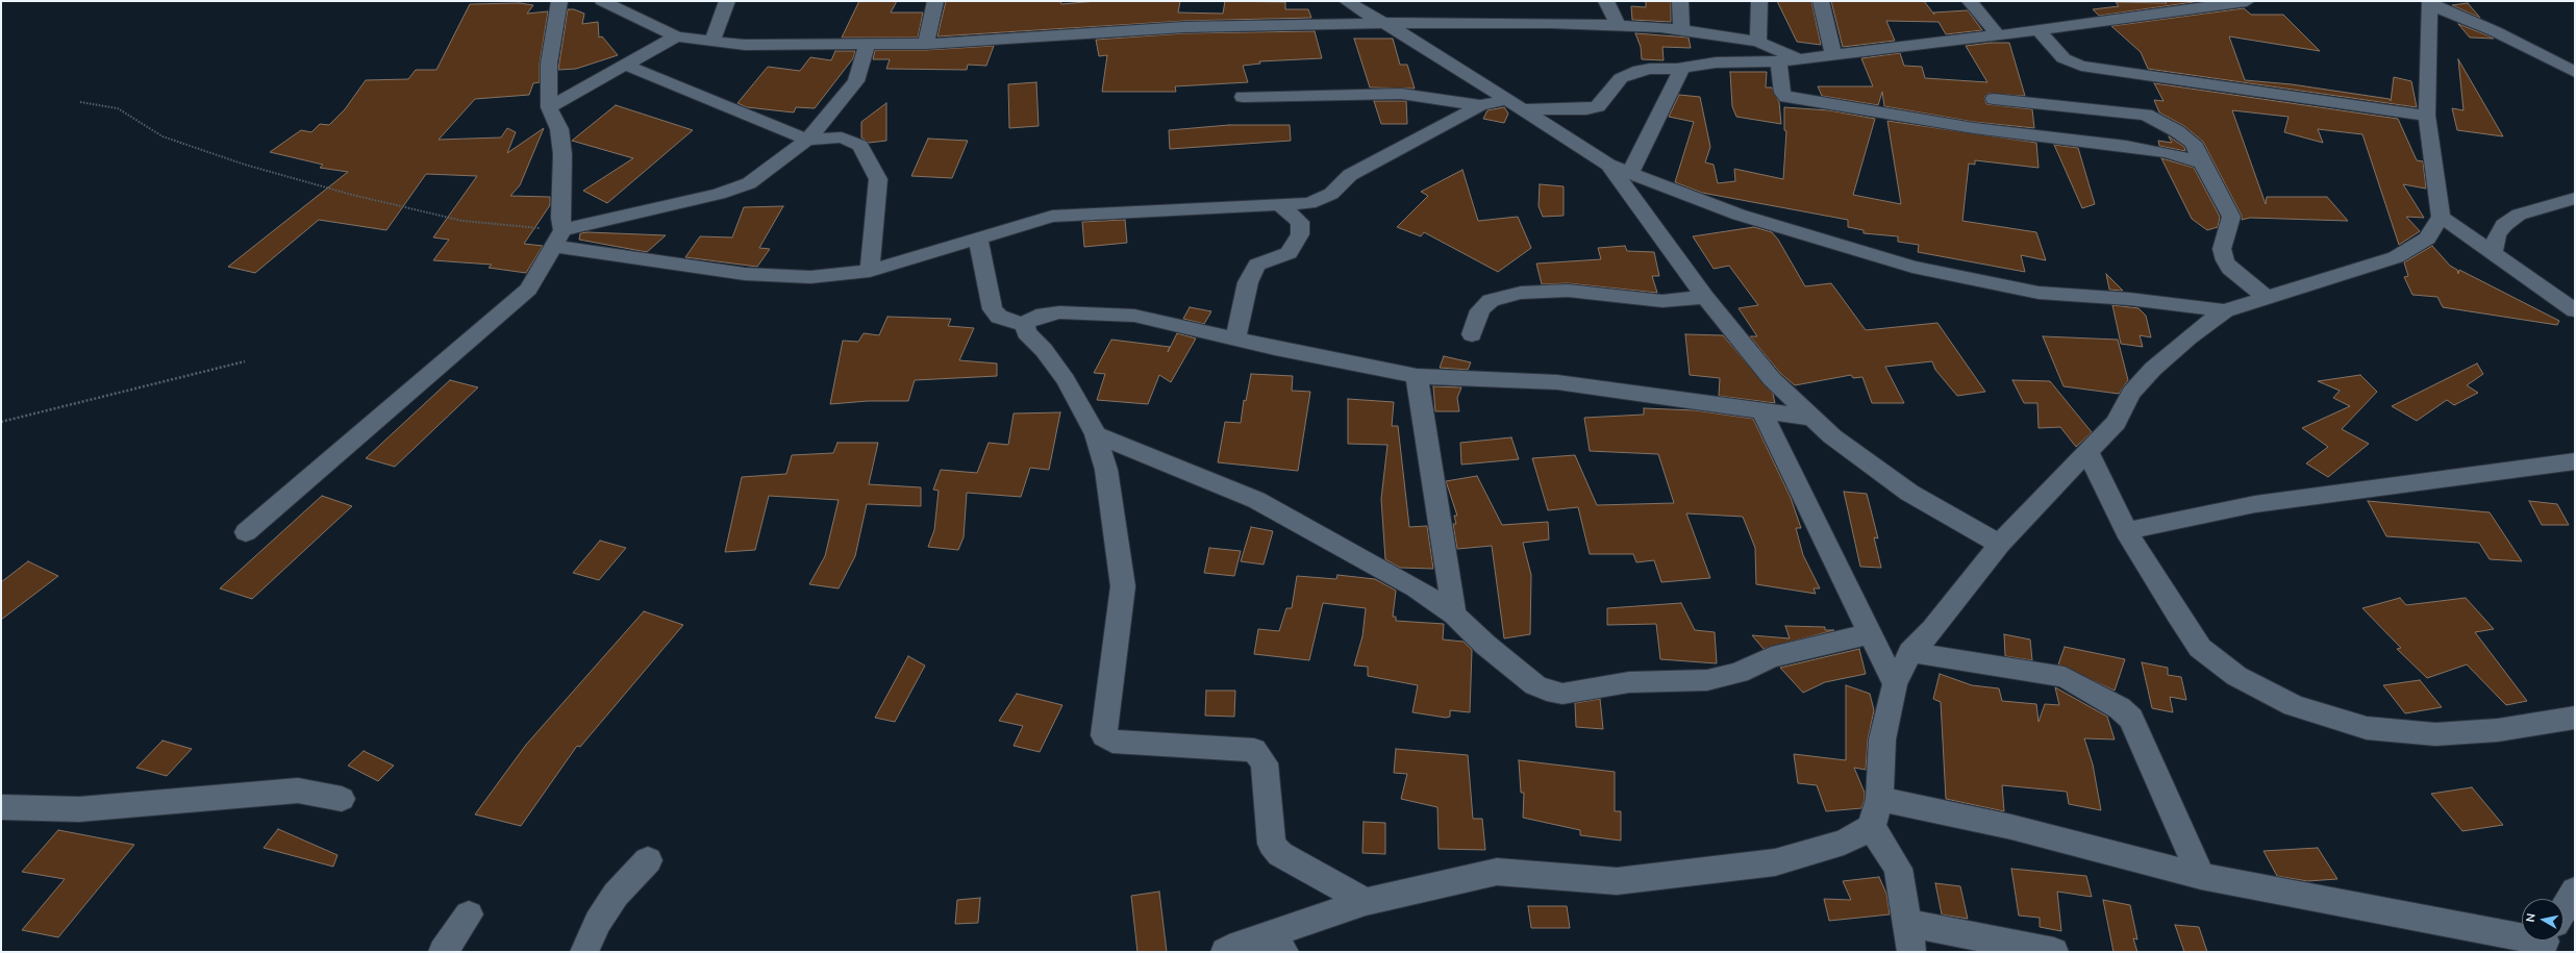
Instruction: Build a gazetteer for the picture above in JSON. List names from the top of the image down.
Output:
{
  "north": "left"
}
